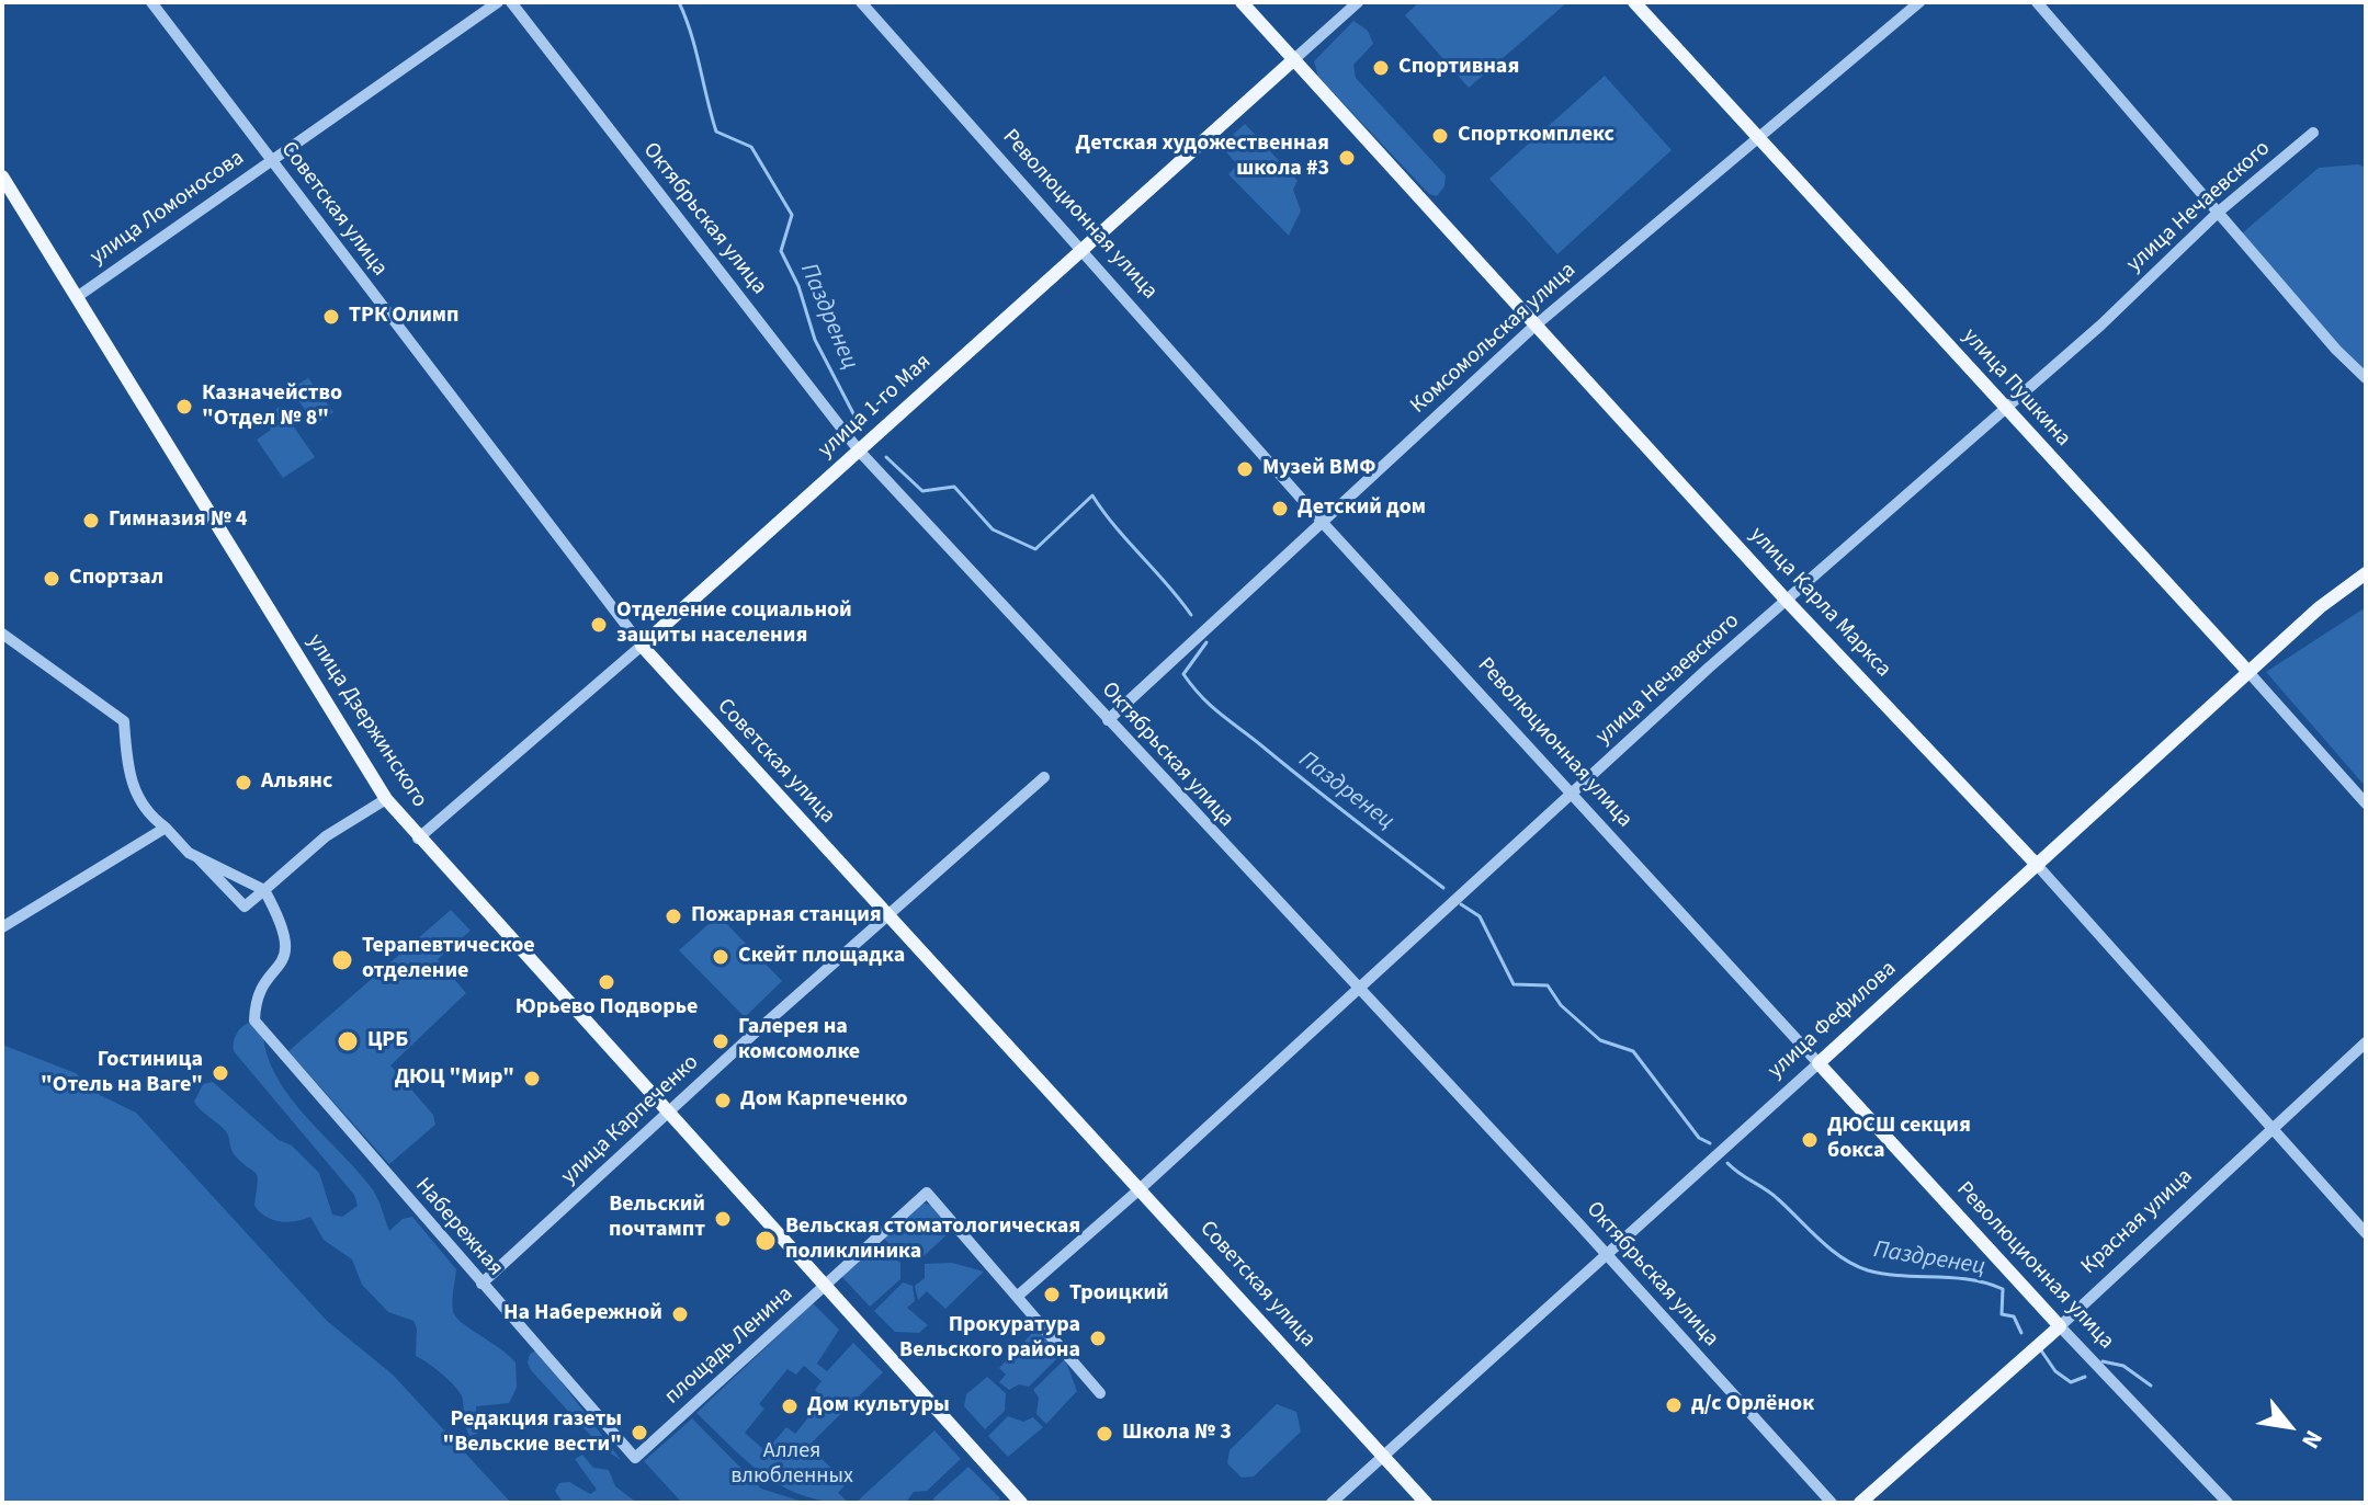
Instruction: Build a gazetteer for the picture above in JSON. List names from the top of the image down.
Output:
{
  "streets": {
    "main road": [
      "Советская улица",
      "Революционная улица",
      "улица Пушкина",
      "улица 1-го Мая",
      "улица Карла Маркса",
      "улица Дзержинского",
      "улица Фефилова",
      "Красная улица"
    ],
    "street": [
      "улица Нечаевского",
      "улица Ломоносова",
      "Октябрьская улица",
      "Комсомольская улица",
      "улица Карпеченко",
      "Набережная",
      "площадь Ленина"
    ]
  },
  "crossings": [
    ["улица Нечаевского", "Советская улица"],
    ["улица Нечаевского", "Революционная улица"],
    ["улица Нечаевского", "Октябрьская улица"],
    ["улица Нечаевского", "улица Пушкина"],
    ["улица Нечаевского", "улица Карла Маркса"],
    ["улица Нечаевского", "площадь Ленина"],
    ["улица Ломоносова", "Советская улица"],
    ["улица Ломоносова", "улица Дзержинского"],
    ["Советская улица", "улица 1-го Мая"],
    ["Советская улица", "улица Фефилова"],
    ["Советская улица", "улица Карпеченко"],
    ["Революционная улица", "Комсомольская улица"],
    ["Революционная улица", "улица 1-го Мая"],
    ["Революционная улица", "улица Фефилова"],
    ["Революционная улица", "Красная улица"],
    ["Октябрьская улица", "Комсомольская улица"],
    ["Октябрьская улица", "улица 1-го Мая"],
    ["Октябрьская улица", "улица Фефилова"],
    ["Комсомольская улица", "улица Пушкина"],
    ["Комсомольская улица", "улица Карла Маркса"],
    ["улица Пушкина", "улица Фефилова"],
    ["улица 1-го Мая", "улица Карла Маркса"],
    ["улица 1-го Мая", "улица Дзержинского"],
    ["улица Карла Маркса", "улица Фефилова"],
    ["улица Карла Маркса", "Красная улица"],
    ["улица Дзержинского", "улица Карпеченко"],
    ["улица Дзержинского", "площадь Ленина"],
    ["улица Карпеченко", "Набережная"],
    ["Набережная", "площадь Ленина"]
  ],
  "water": ["Паздренец"],
  "parks": ["Аллея влюбленных"],
  "places": [
    "Спортивная",
    "Спорткомплекс",
    "Детская художественная школа #3",
    "ТРК Олимп",
    "Казначейство \"Отдел № 8\"",
    "Музей ВМФ",
    "Детский дом",
    "Гимназия № 4",
    "Спортзал",
    "Отделение социальной защиты населения",
    "Альянс",
    "Пожарная станция",
    "Скейт площадка",
    "Терапевтическое отделение",
    "Юрьево Подворье",
    "ЦРБ",
    "Галерея на комсомолке",
    "Гостиница \"Отель на Ваге\"",
    "ДЮЦ \"Мир\"",
    "Дом Карпеченко",
    "ДЮСШ секция бокса",
    "Вельский почтампт",
    "Вельская стоматологическая поликлиника",
    "Троицкий",
    "На Набережной",
    "Прокуратура Вельского района",
    "д/с Орлёнок",
    "Дом культуры",
    "Редакция газеты \"Вельские вести\"",
    "Школа № 3"
  ],
  "north": "bottom right"
}
